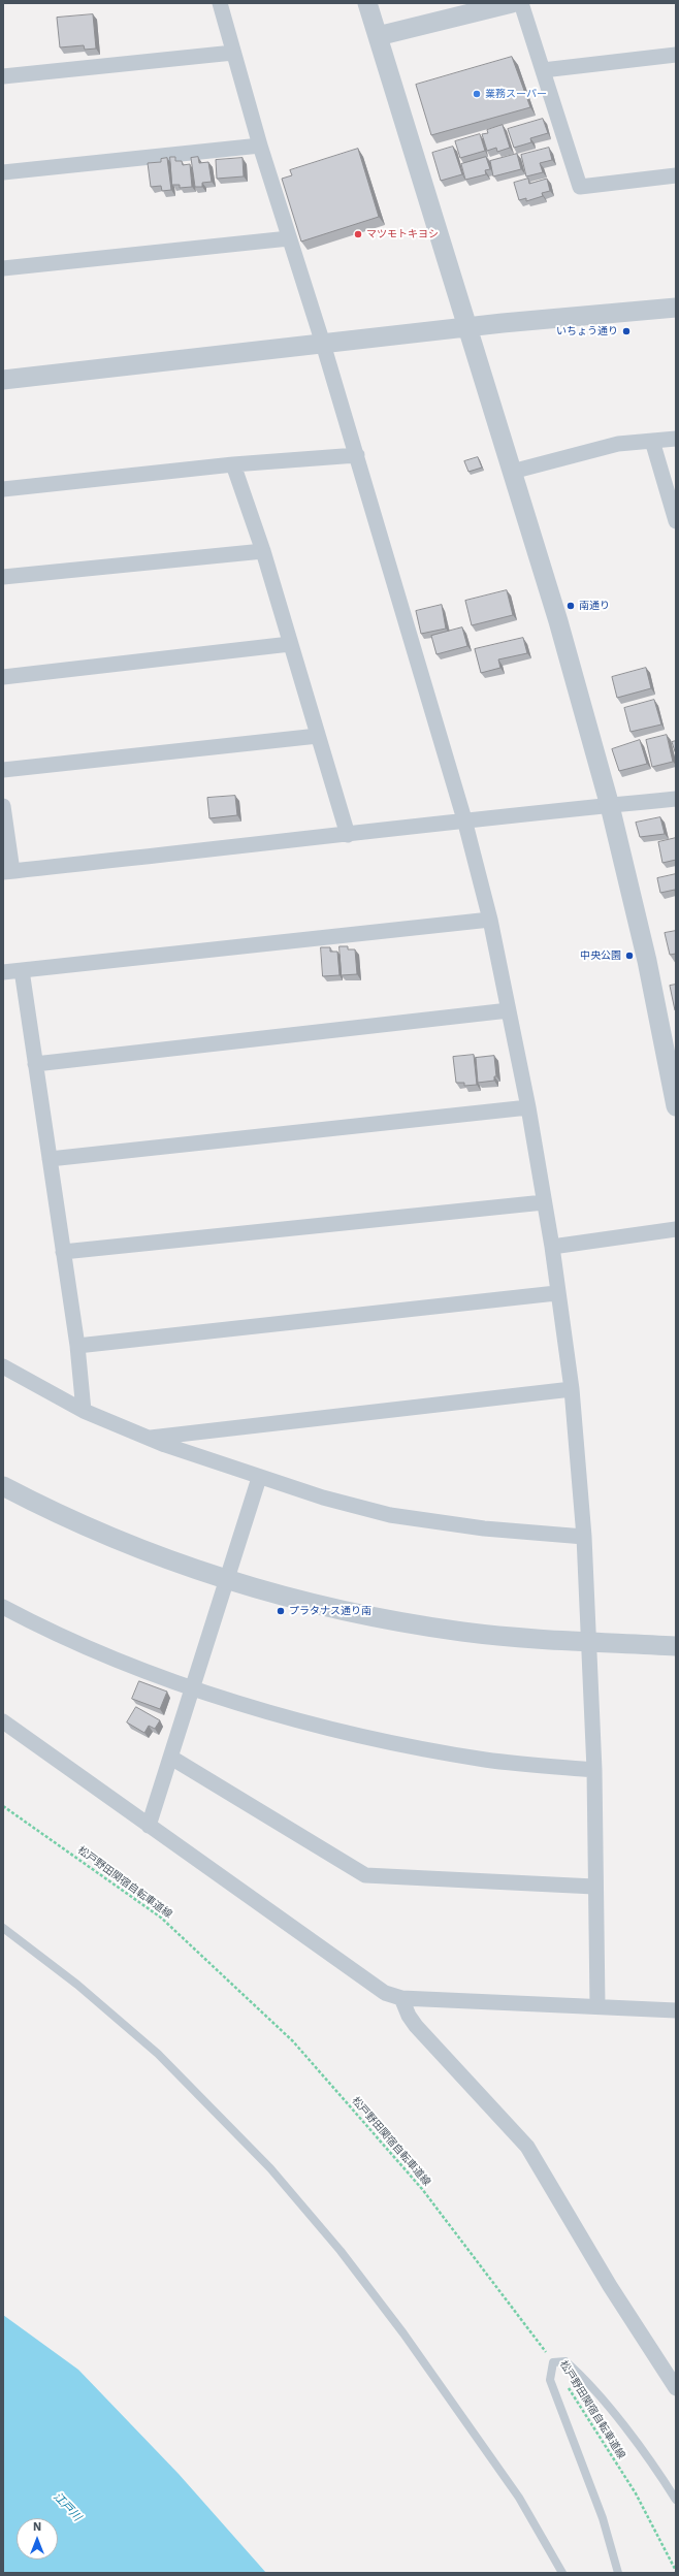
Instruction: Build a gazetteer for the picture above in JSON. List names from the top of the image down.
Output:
{
  "streets": {
    "path": ["松戸野田関宿自転車道線"]
  },
  "water": ["江戸川"],
  "places": [
    "業務スーパー",
    "マツモトキヨシ",
    "いちょう通り",
    "南通り",
    "中央公園",
    "プラタナス通り南"
  ],
  "north": "top"
}
